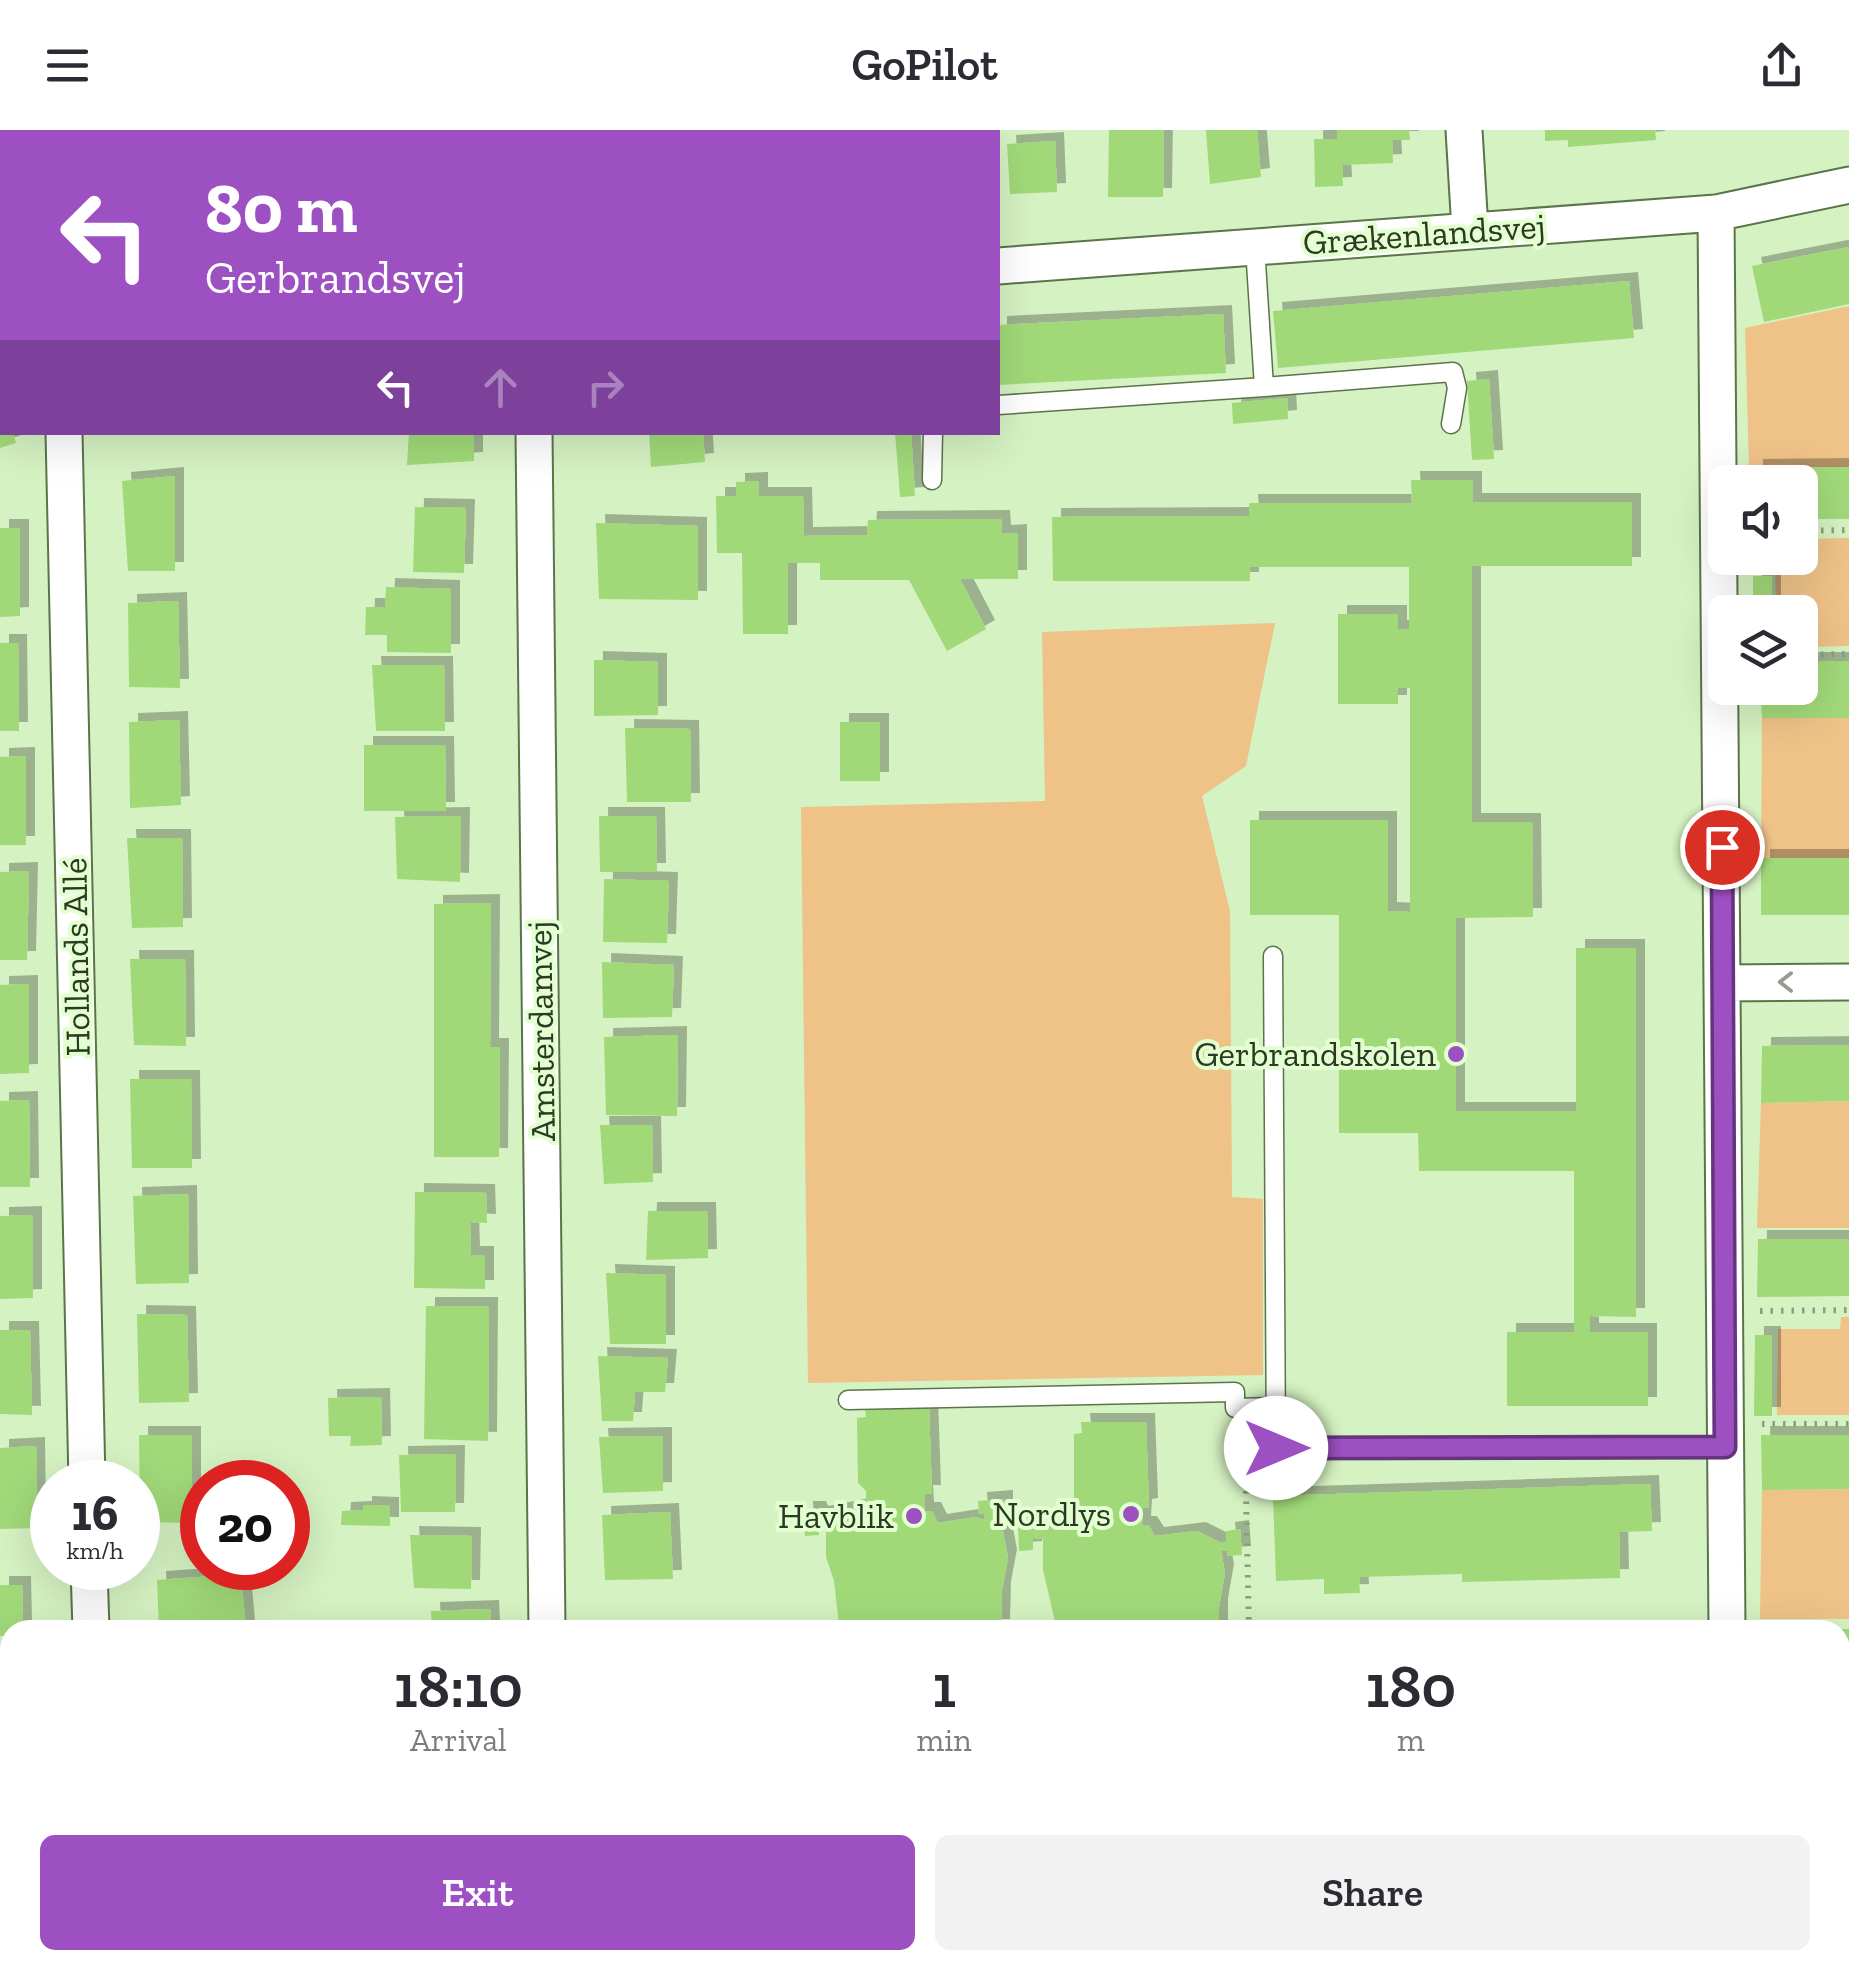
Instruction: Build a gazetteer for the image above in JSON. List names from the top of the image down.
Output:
{
  "streets": {
    "street": ["Grækenlandsvej", "Hollands Allé", "Amsterdamvej"]
  },
  "places": ["Gerbrandskolen", "Nordlys", "Havblik"],
  "page": {
    "header": "GoPilot",
    "turn": ["80 m", "Gerbrandsvej"],
    "speed": "16 km/h",
    "limit": "20",
    "eta": [
      "18:10",
      "Arrival",
      "1",
      "min",
      "180",
      "m"
    ],
    "buttons": ["Exit", "Share"]
  }
}
